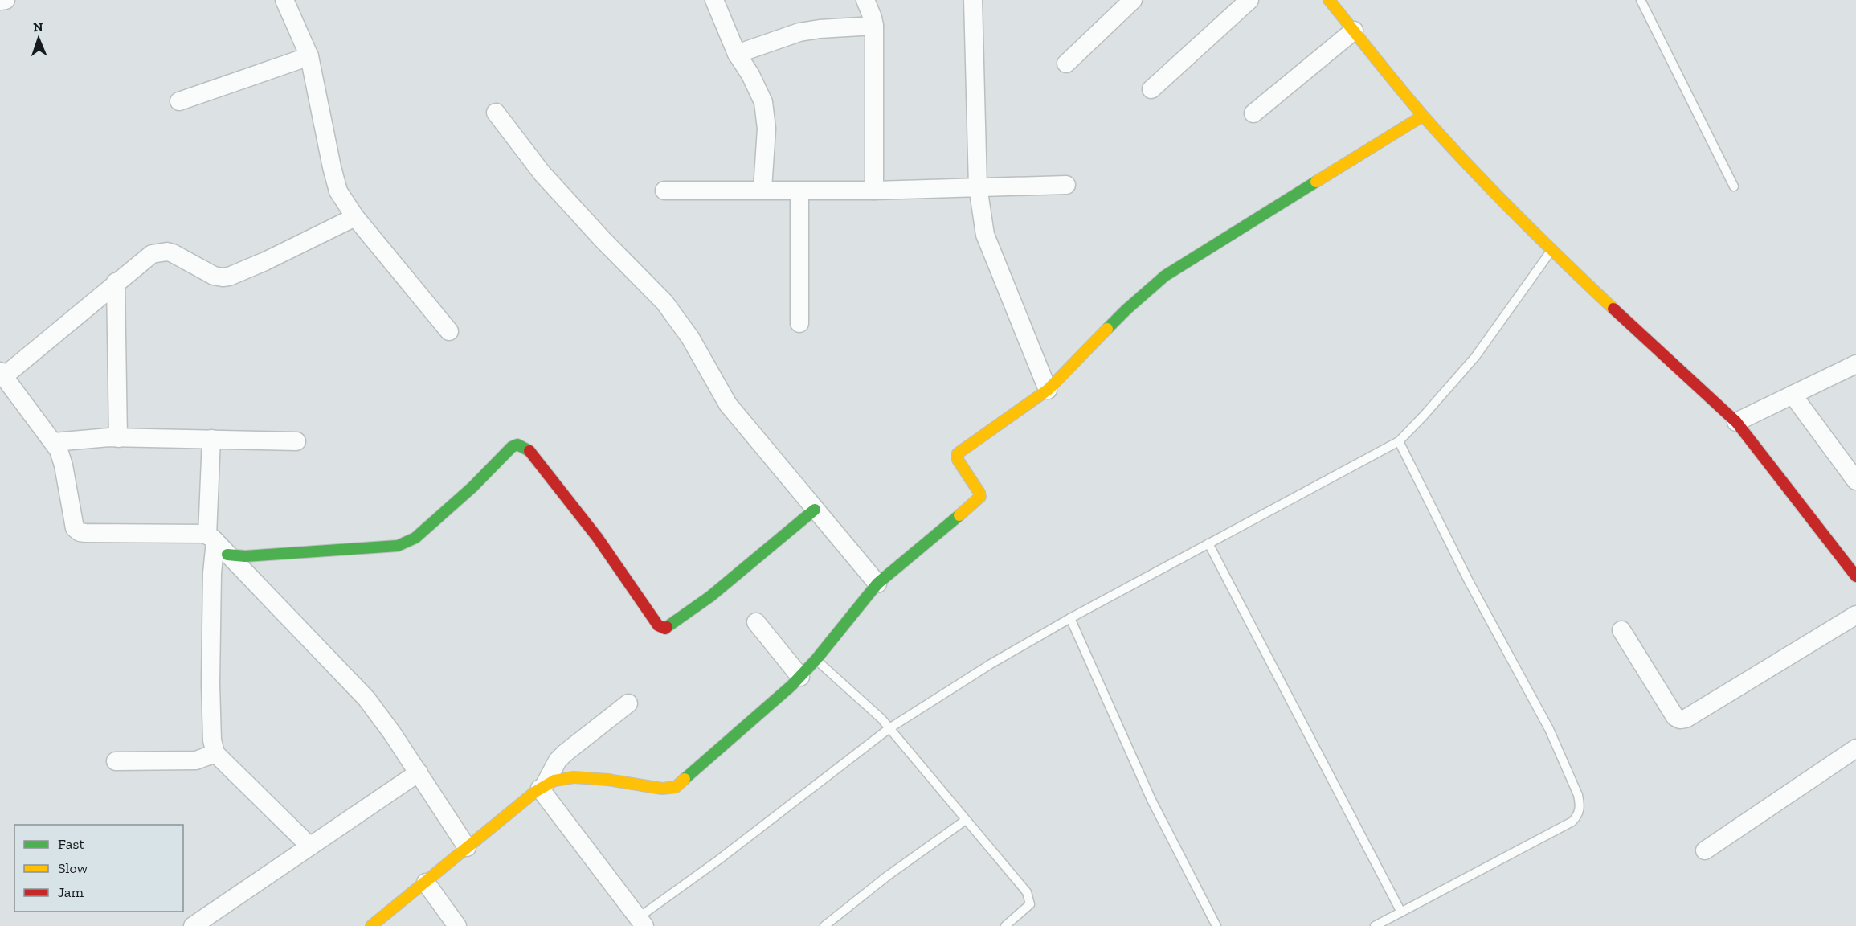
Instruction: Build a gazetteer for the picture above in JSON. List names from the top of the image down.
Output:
{
  "legend": ["Fast", "Slow", "Jam"],
  "north": "top"
}
